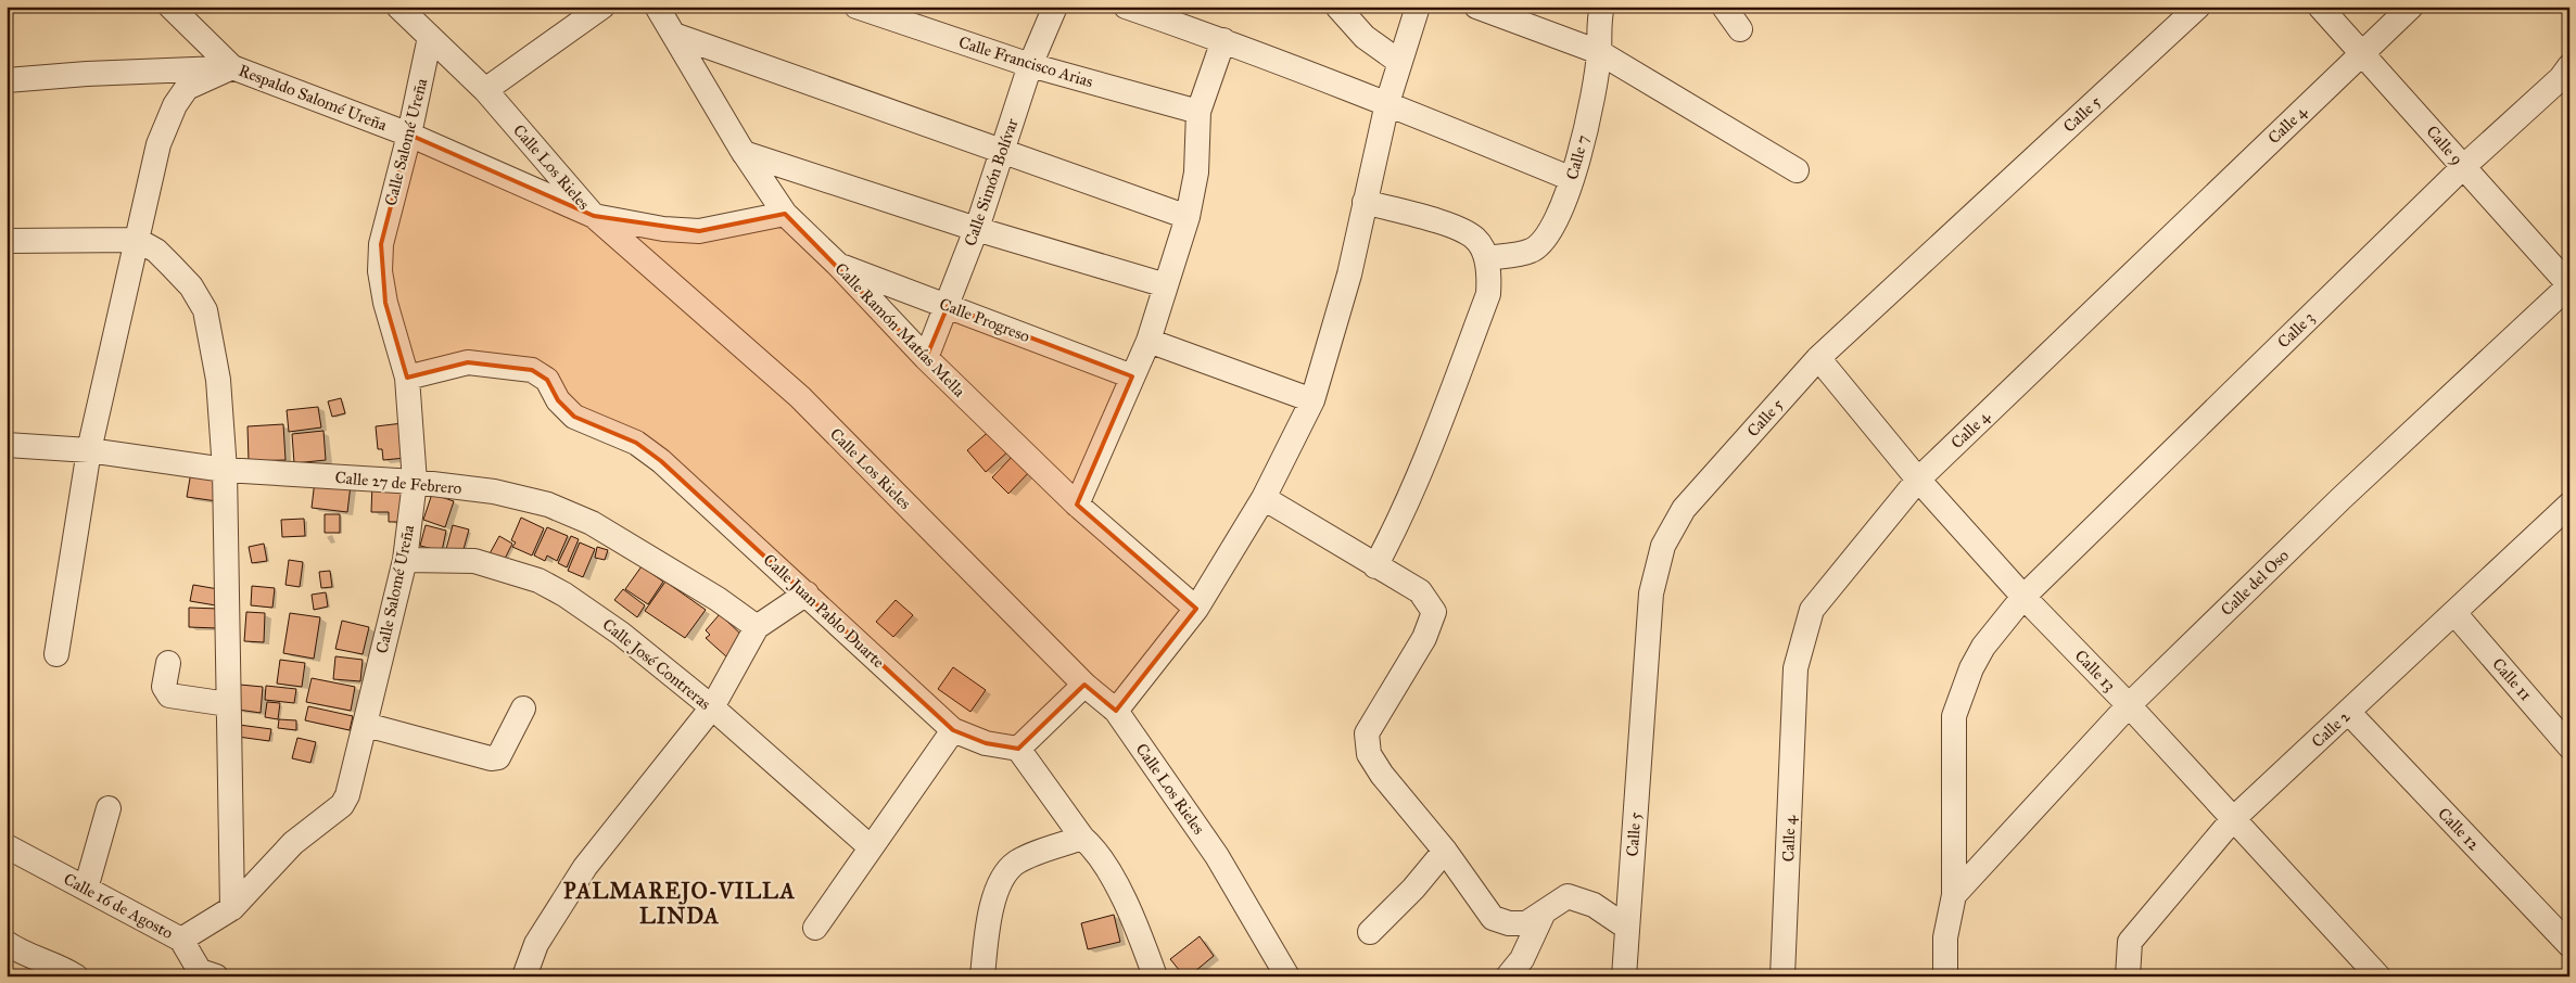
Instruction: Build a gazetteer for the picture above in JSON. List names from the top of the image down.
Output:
{
  "streets": {
    "street": [
      "Calle Francisco Arias",
      "Respaldo Salomé Ureña",
      "Calle 5",
      "Calle 4",
      "Calle Salomé Ureña",
      "Calle 9",
      "Calle 7",
      "Calle Los Rieles",
      "Calle Simón Bolívar",
      "Calle Progreso",
      "Calle Ramón Matías Mella",
      "Calle 3",
      "Calle 27 de Febrero",
      "Calle del Oso",
      "Calle Juan Pablo Duarte",
      "Calle José Contreras",
      "Calle 13",
      "Calle 11",
      "Calle 2",
      "Calle 12",
      "Calle 16 de Agosto"
    ]
  },
  "crossings": [
    ["Calle Francisco Arias", "Calle Simón Bolívar"],
    ["Respaldo Salomé Ureña", "Calle Salomé Ureña"],
    ["Respaldo Salomé Ureña", "Calle Los Rieles"],
    ["Respaldo Salomé Ureña", "Calle Ramón Matías Mella"],
    ["Calle 5", "Calle 13"],
    ["Calle 4", "Calle 9"],
    ["Calle 4", "Calle 13"],
    ["Calle Salomé Ureña", "Calle Los Rieles"],
    ["Calle Salomé Ureña", "Calle 27 de Febrero"],
    ["Calle Salomé Ureña", "Calle Juan Pablo Duarte"],
    ["Calle Salomé Ureña", "Calle José Contreras"],
    ["Calle Salomé Ureña", "Calle 16 de Agosto"],
    ["Calle 9", "Calle 3"],
    ["Calle 9", "Calle del Oso"],
    ["Calle Simón Bolívar", "Calle Progreso"],
    ["Calle Simón Bolívar", "Calle Ramón Matías Mella"],
    ["Calle Progreso", "Calle Ramón Matías Mella"],
    ["Calle 3", "Calle del Oso"],
    ["Calle 3", "Calle 13"],
    ["Calle del Oso", "Calle 13"],
    ["Calle 13", "Calle 2"],
    ["Calle 11", "Calle 2"],
    ["Calle 2", "Calle 12"]
  ],
  "districts": ["PALMAREJO-VILLA LINDA"]
}
